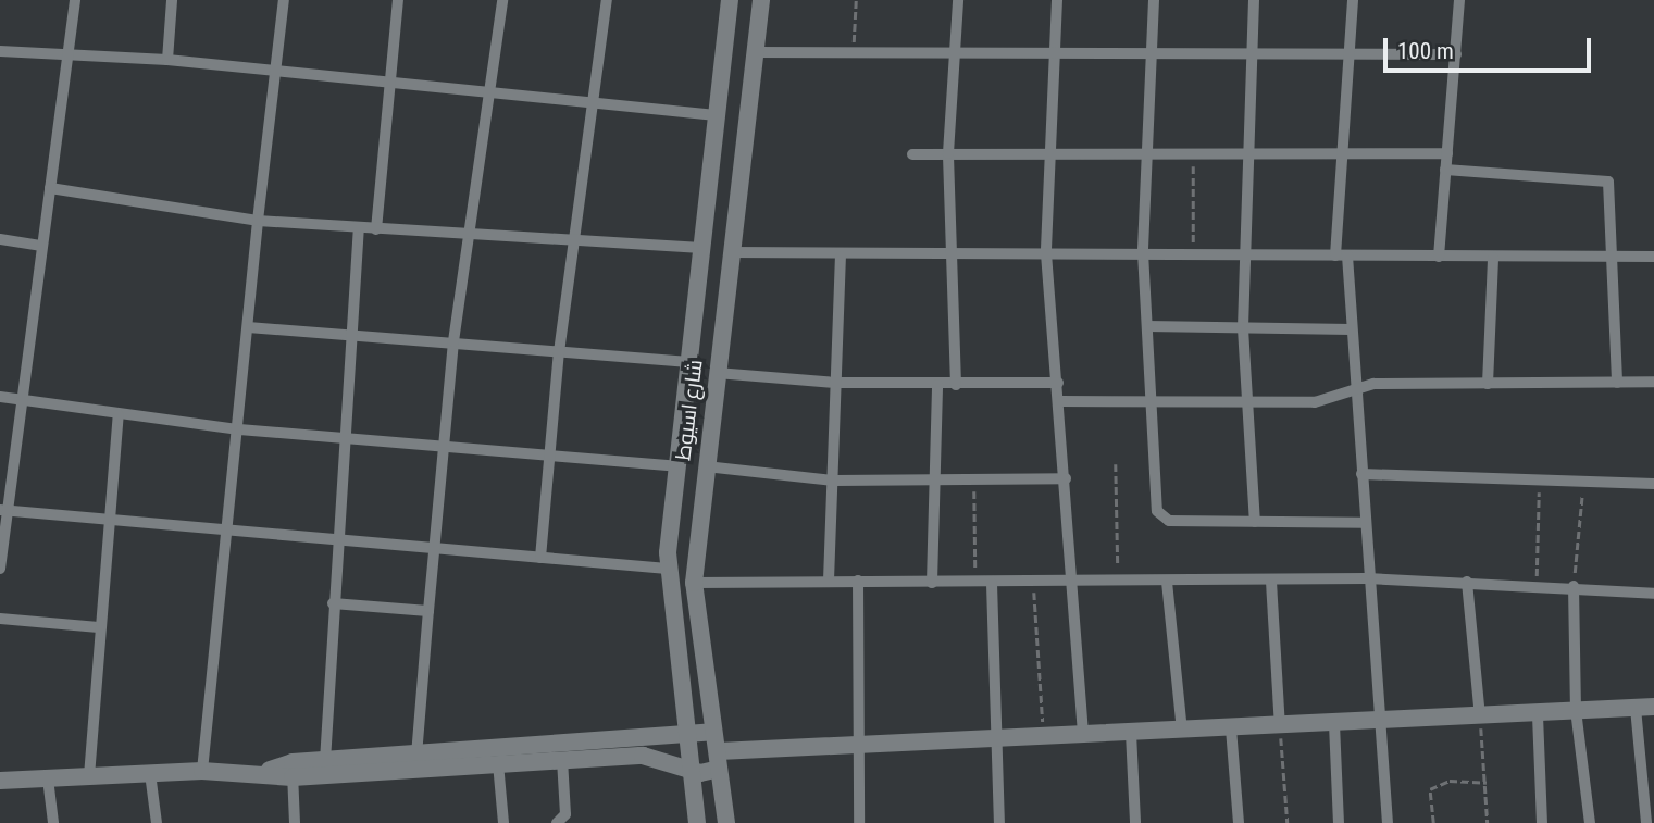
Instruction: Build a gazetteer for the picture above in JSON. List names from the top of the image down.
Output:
{
  "streets": {
    "street": ["شارع اسيوط"]
  },
  "scale_bar": "100 m"
}
